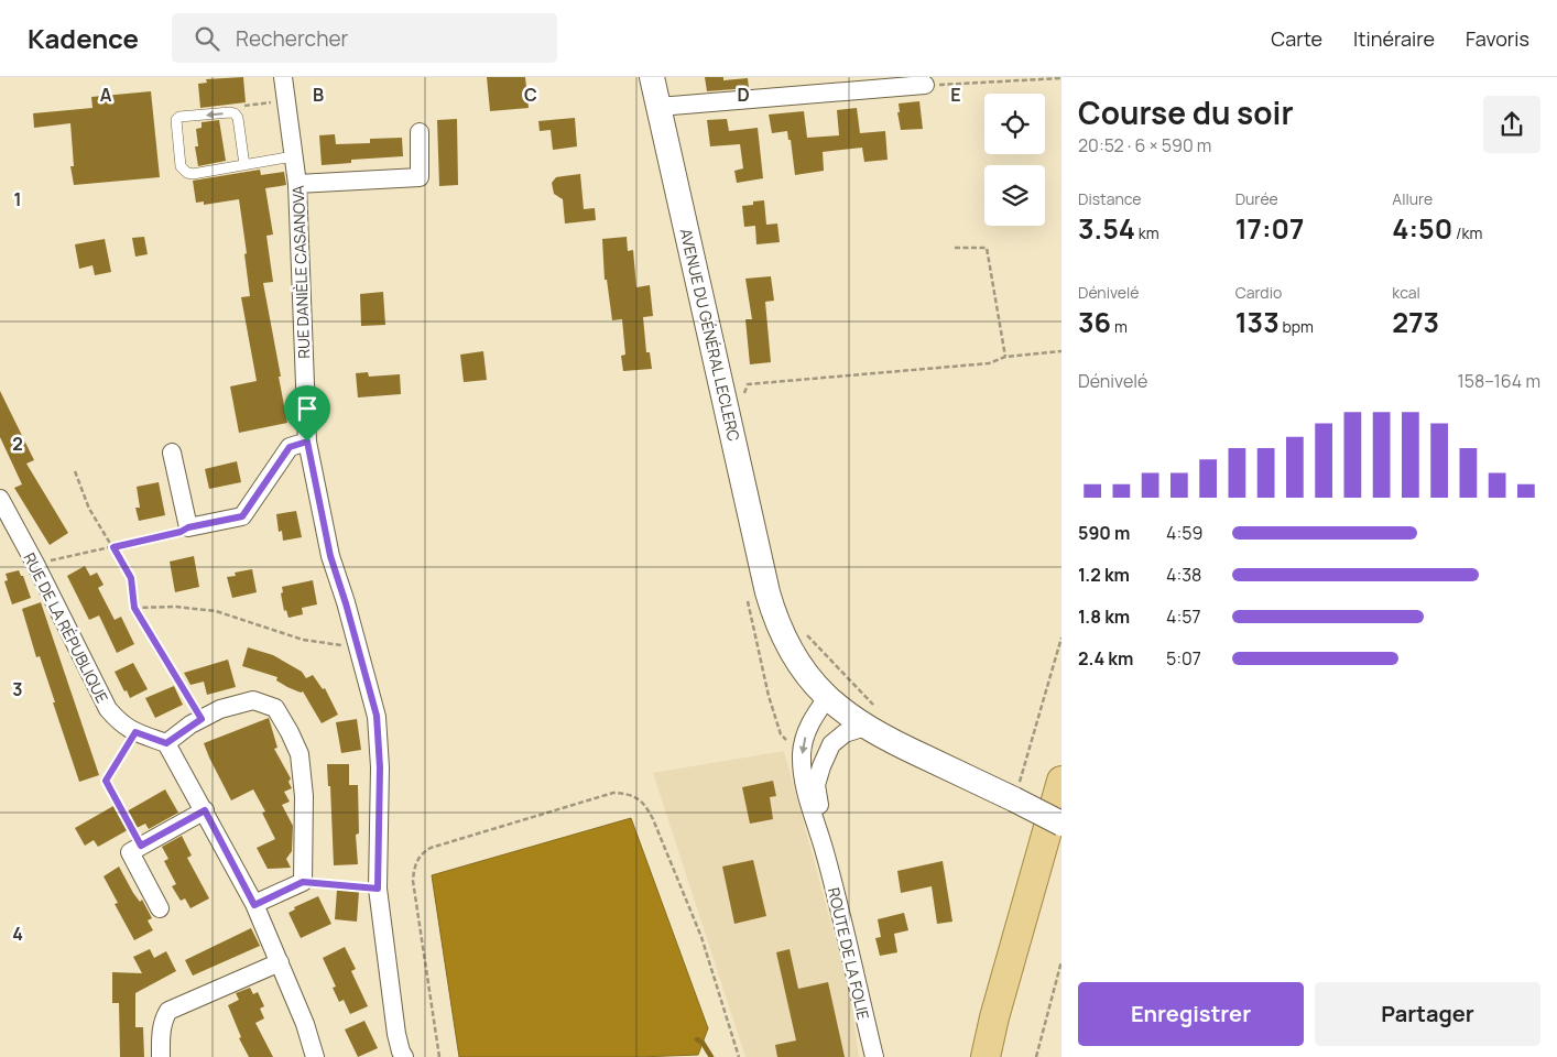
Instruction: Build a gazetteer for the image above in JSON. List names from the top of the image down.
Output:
{
  "streets": {
    "main road": ["AVENUE DU GÉNÉRAL LECLERC"],
    "street": ["RUE DANIÈLE CASANOVA", "RUE DE LA RÉPUBLIQUE", "ROUTE DE LA FOLIE"]
  },
  "crossings": [
    ["AVENUE DU GÉNÉRAL LECLERC", "ROUTE DE LA FOLIE"]
  ],
  "page": {
    "header": "Kadence",
    "search": "Rechercher",
    "nav": ["Carte", "Itinéraire", "Favoris"],
    "heading": ["Course du soir", "20:52 · 6 × 590 m"],
    "stats": [
      ["Distance", "3.54 km"],
      ["Durée", "17:07"],
      ["Allure", "4:50 /km"],
      ["Dénivelé", "36 m"],
      ["Cardio", "133 bpm"],
      ["kcal", "273"]
    ],
    "chart": ["Dénivelé", "158–164 m"],
    "list": [
      {
        "name": "590 m",
        "note": "4:59"
      },
      {
        "name": "1.2 km",
        "note": "4:38"
      },
      {
        "name": "1.8 km",
        "note": "4:57"
      },
      {
        "name": "2.4 km",
        "note": "5:07"
      }
    ],
    "buttons": ["Enregistrer", "Partager"]
  },
  "grid": {
    "columns": [
      "A",
      "B",
      "C",
      "D",
      "E"
    ],
    "rows": [
      "1",
      "2",
      "3",
      "4"
    ]
  }
}
